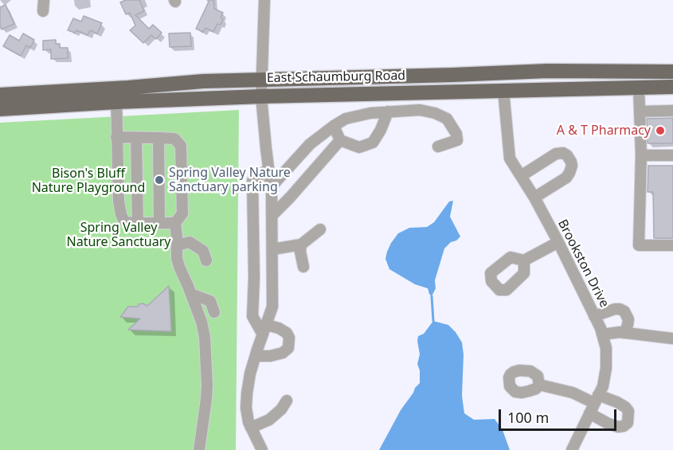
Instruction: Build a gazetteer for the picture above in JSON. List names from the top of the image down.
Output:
{
  "streets": {
    "main road": ["East Schaumburg Road"],
    "street": ["Brookston Drive"]
  },
  "crossings": [
    ["East Schaumburg Road", "Brookston Drive"]
  ],
  "parks": ["Bison's Bluff Nature Playground", "Spring Valley Nature Sanctuary"],
  "places": ["A & T Pharmacy", "Spring Valley Nature Sanctuary parking"],
  "scale_bar": "100 m"
}
